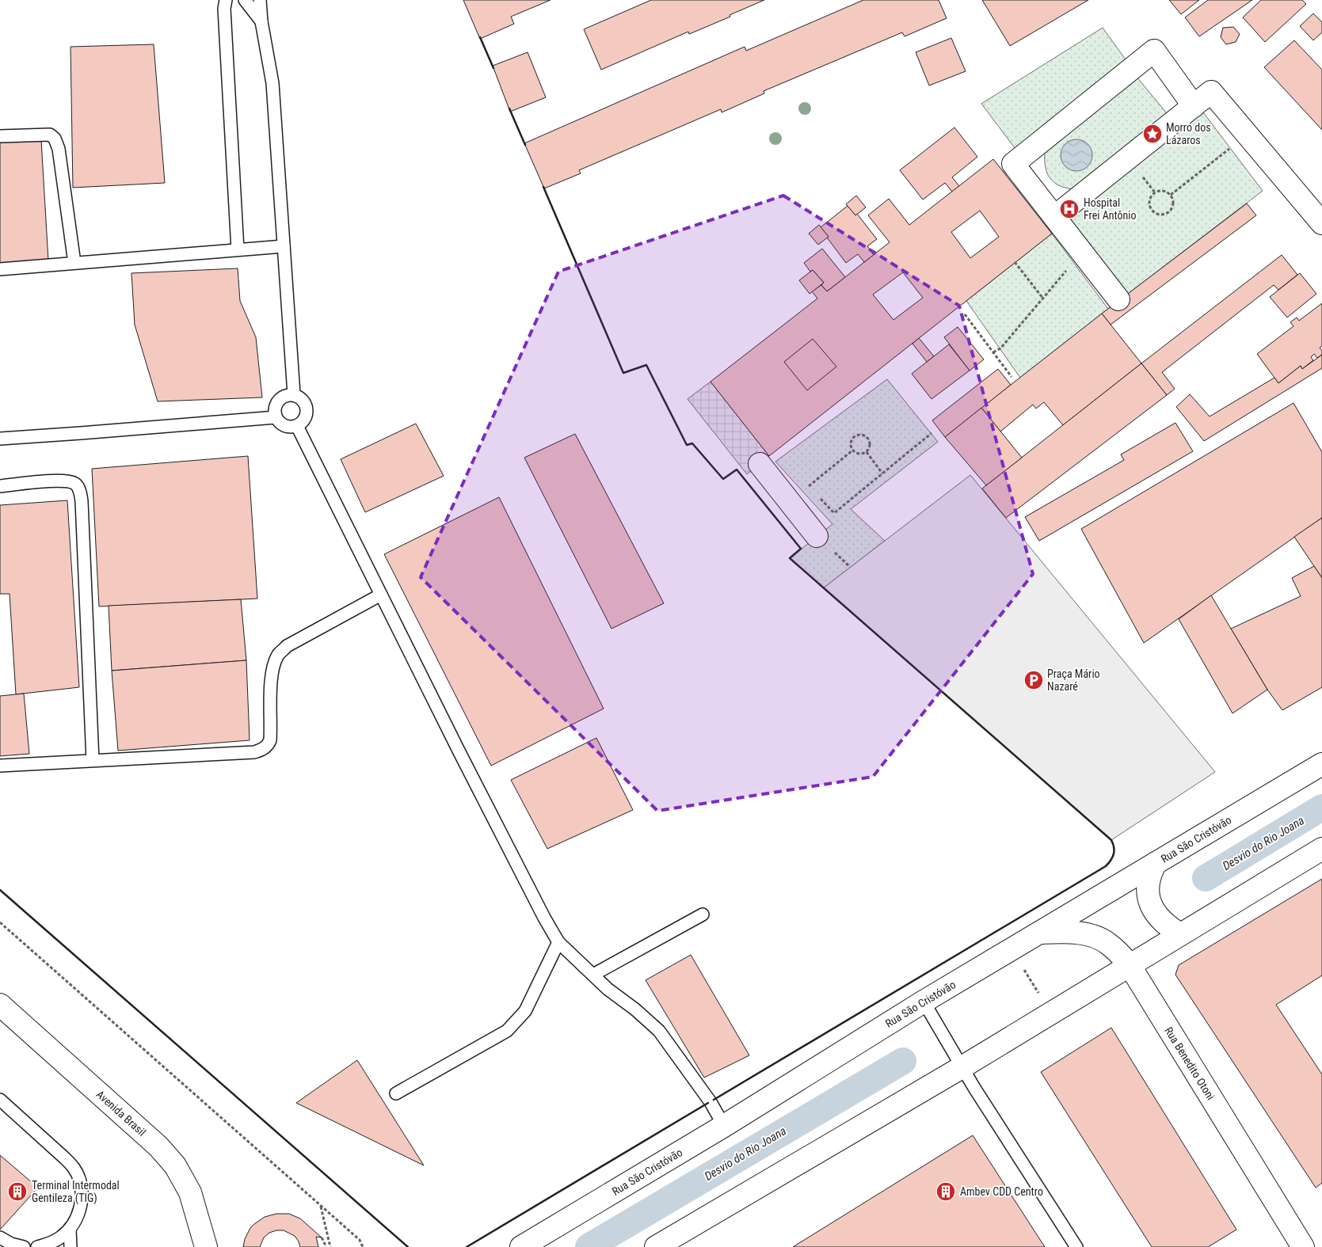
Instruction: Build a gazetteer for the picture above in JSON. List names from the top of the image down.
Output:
{
  "streets": {
    "street": ["Rua São Cristóvão", "Rua Benedito Otoni", "Avenida Brasil"]
  },
  "crossings": [
    ["Rua São Cristóvão", "Rua Benedito Otoni"]
  ],
  "water": ["Desvio do Rio Joana"],
  "places": {
    "place": ["Morro dos Lázaros"],
    "hospital": ["Hospital Frei Antônio"],
    "parking": ["Praça Mário Nazaré"],
    "building": ["Terminal Intermodal Gentileza (TIG)", "Ambev CDD Centro"]
  }
}
